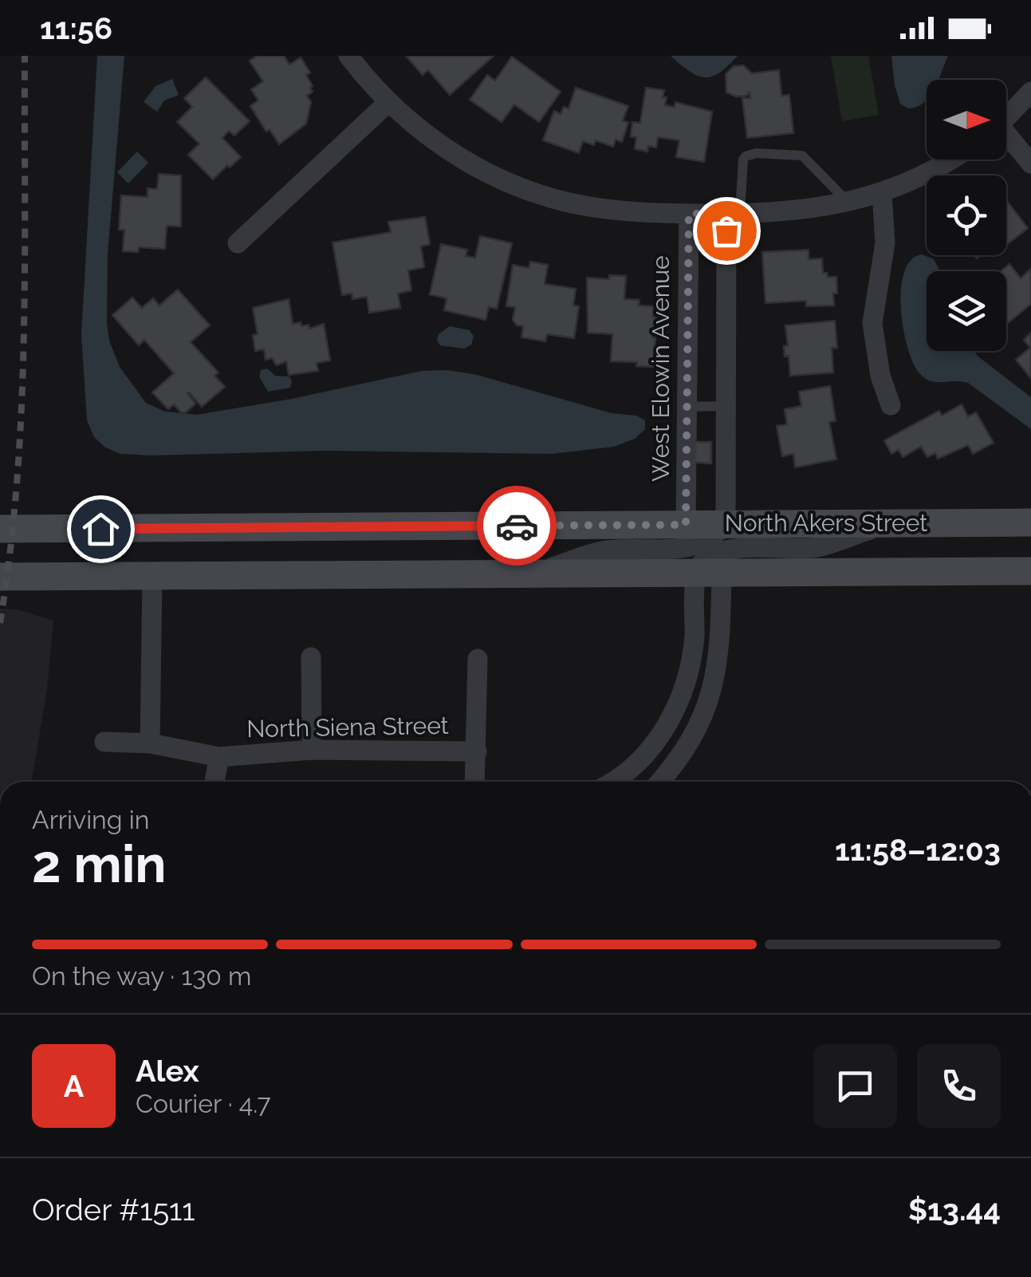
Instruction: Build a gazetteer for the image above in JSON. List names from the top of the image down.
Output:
{
  "streets": {
    "main road": ["North Akers Street"],
    "street": ["West Elowin Avenue", "North Siena Street"]
  },
  "crossings": [
    ["West Elowin Avenue", "North Akers Street"]
  ],
  "north": "right",
  "page": {
    "status": "11:56",
    "heading": ["2 min", "Arriving in", "11:58–12:03"],
    "panel": [
      "Alex",
      "Courier · 4.7",
      "Order #1511",
      "$13.44"
    ],
    "bar": "On the way · 130 m",
    "round": "A"
  }
}
